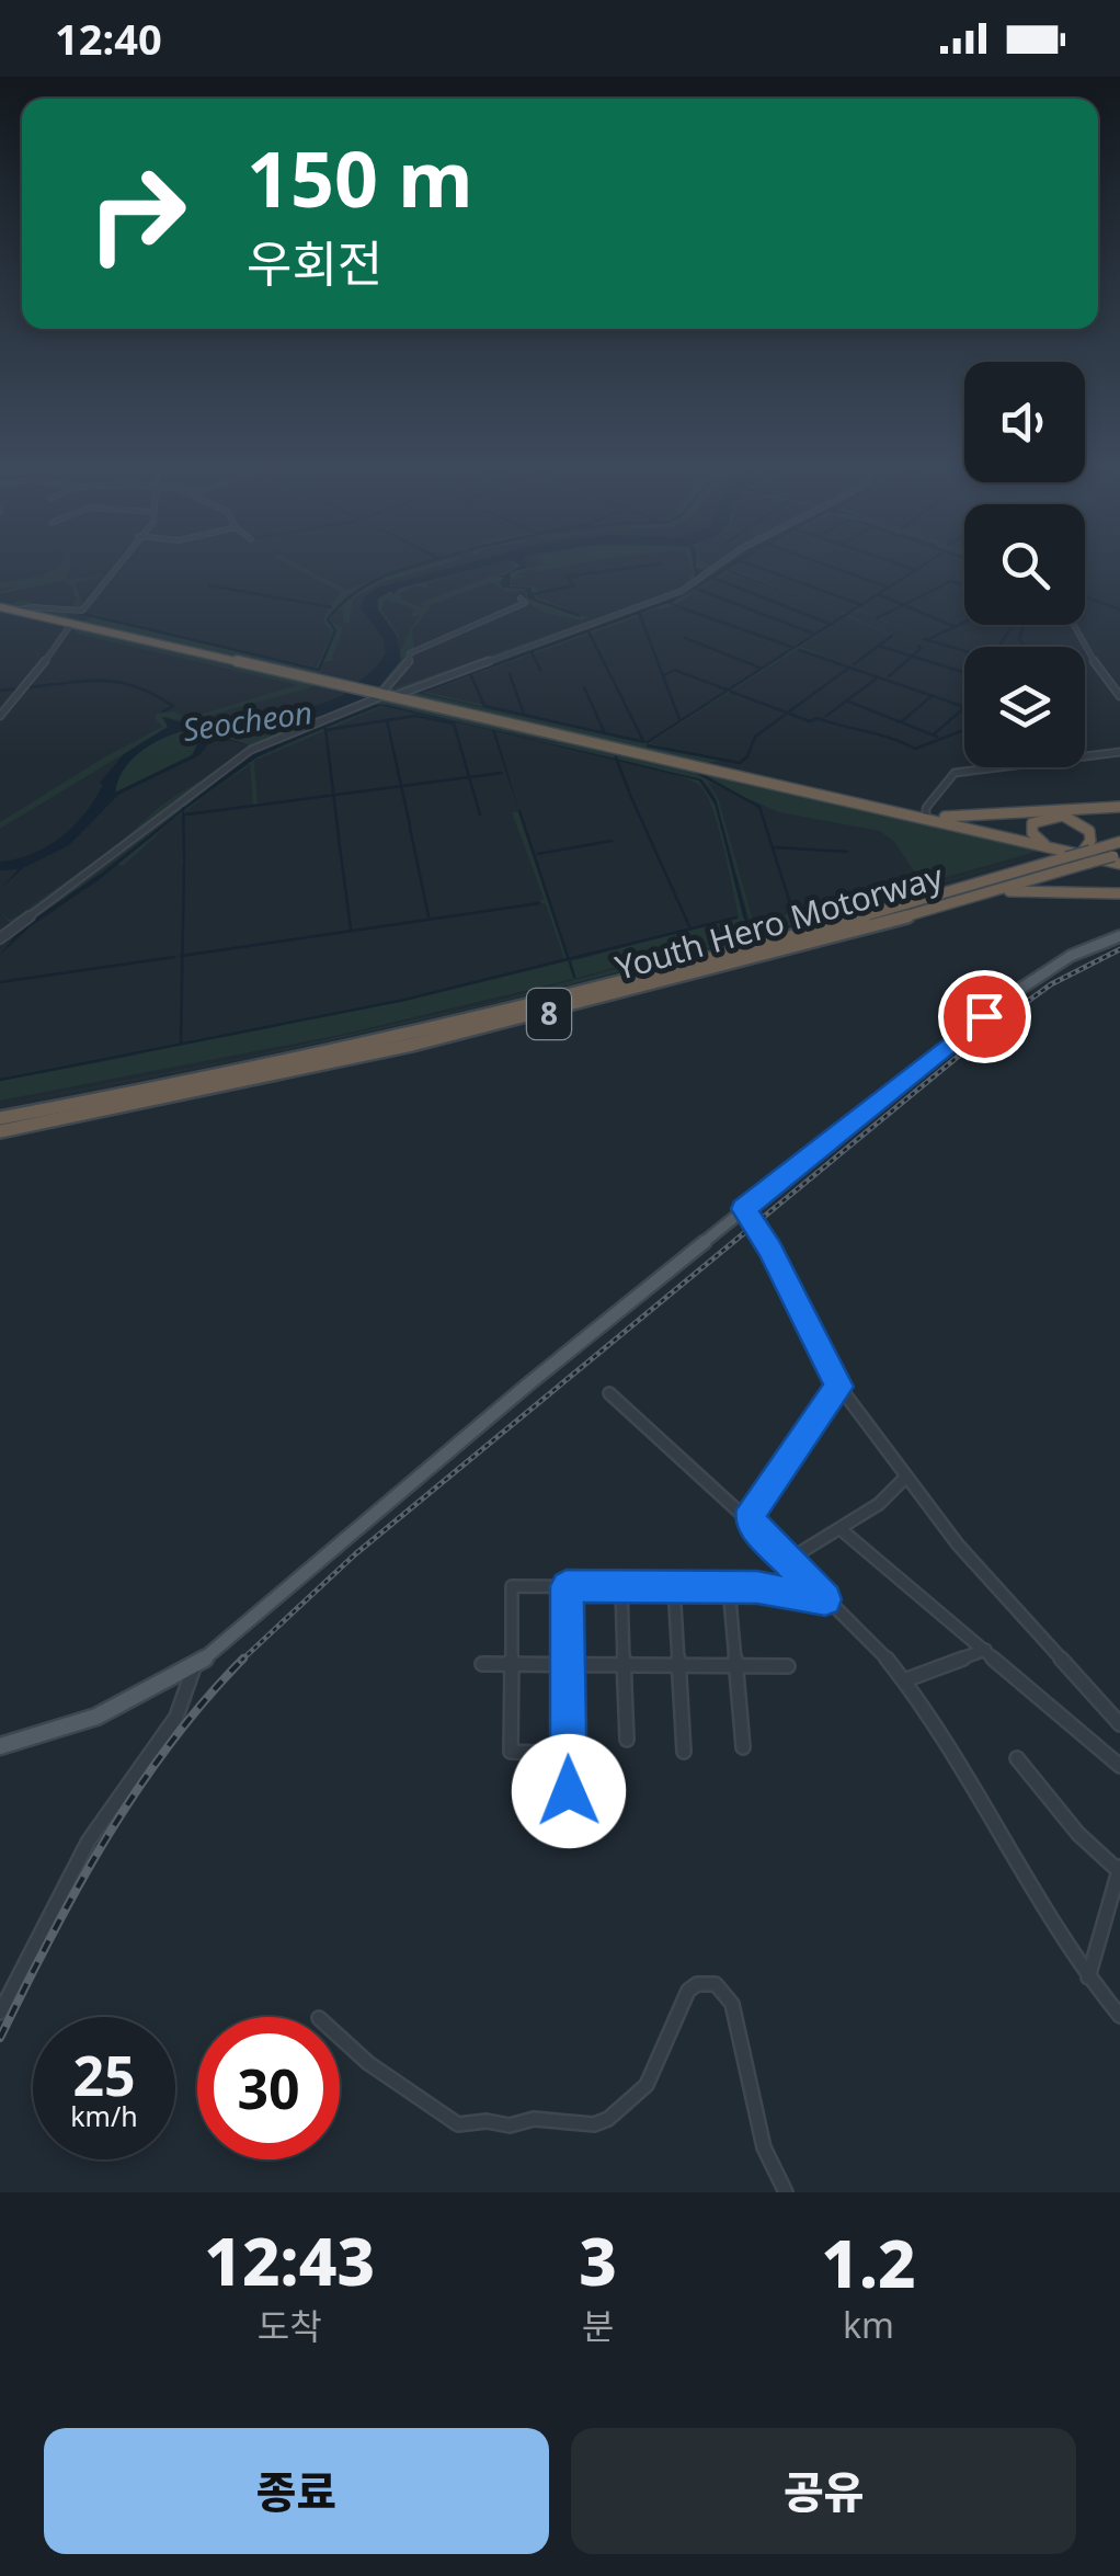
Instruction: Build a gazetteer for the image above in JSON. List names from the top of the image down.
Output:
{
  "streets": {
    "highway": ["Youth Hero Motorway", "8"]
  },
  "water": ["Seocheon"],
  "page": {
    "status": "12:40",
    "turn": ["150 m", "우회전"],
    "speed": "25 km/h",
    "limit": "30",
    "eta": [
      "12:43",
      "도착",
      "3",
      "분",
      "1.2",
      "km"
    ],
    "buttons": ["종료", "공유"]
  }
}
